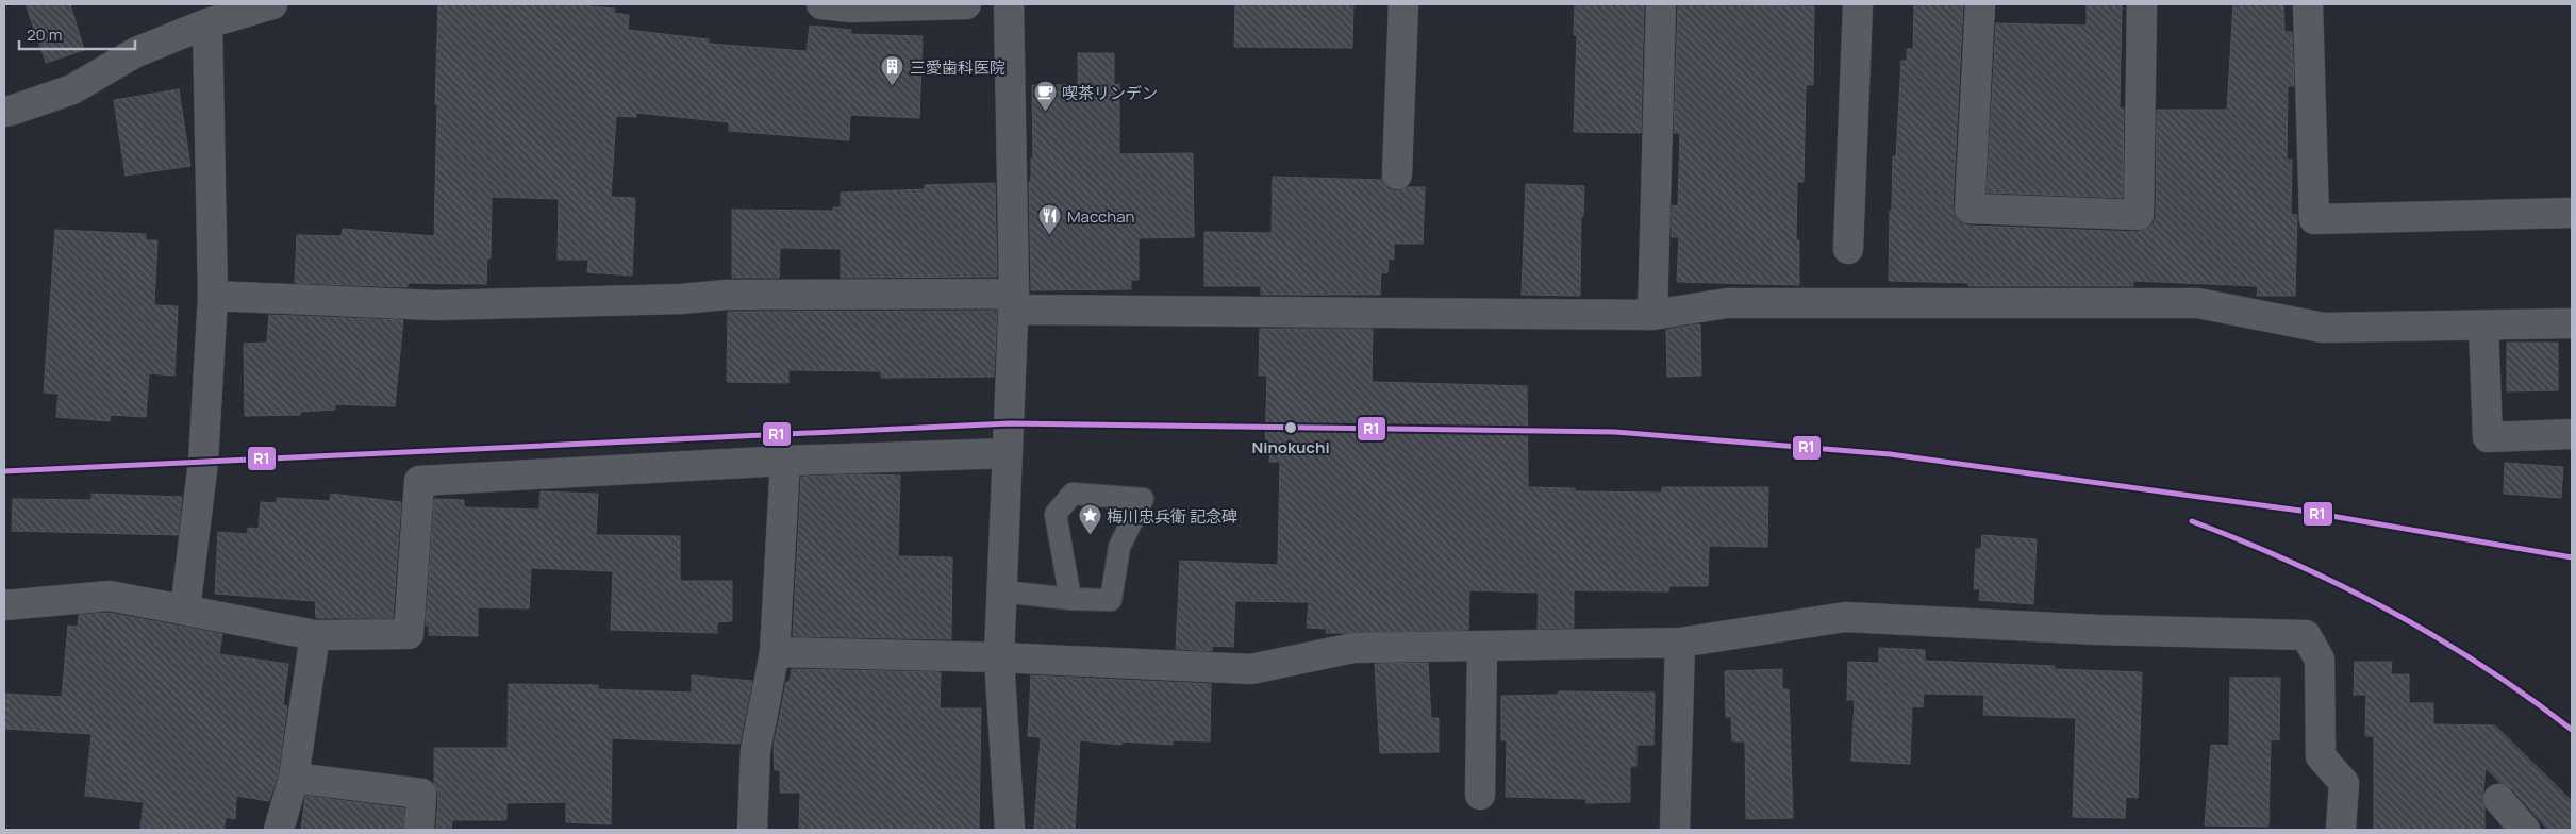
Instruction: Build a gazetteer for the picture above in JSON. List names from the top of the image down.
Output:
{
  "places": {
    "building": ["三愛歯科医院"],
    "cafe": ["喫茶リンデン"],
    "restaurant": ["Macchan"],
    "other": ["Ninokuchi"],
    "place": ["梅川忠兵衛 記念碑"]
  },
  "lines": ["transit line R1"],
  "scale_bar": "20 m"
}
